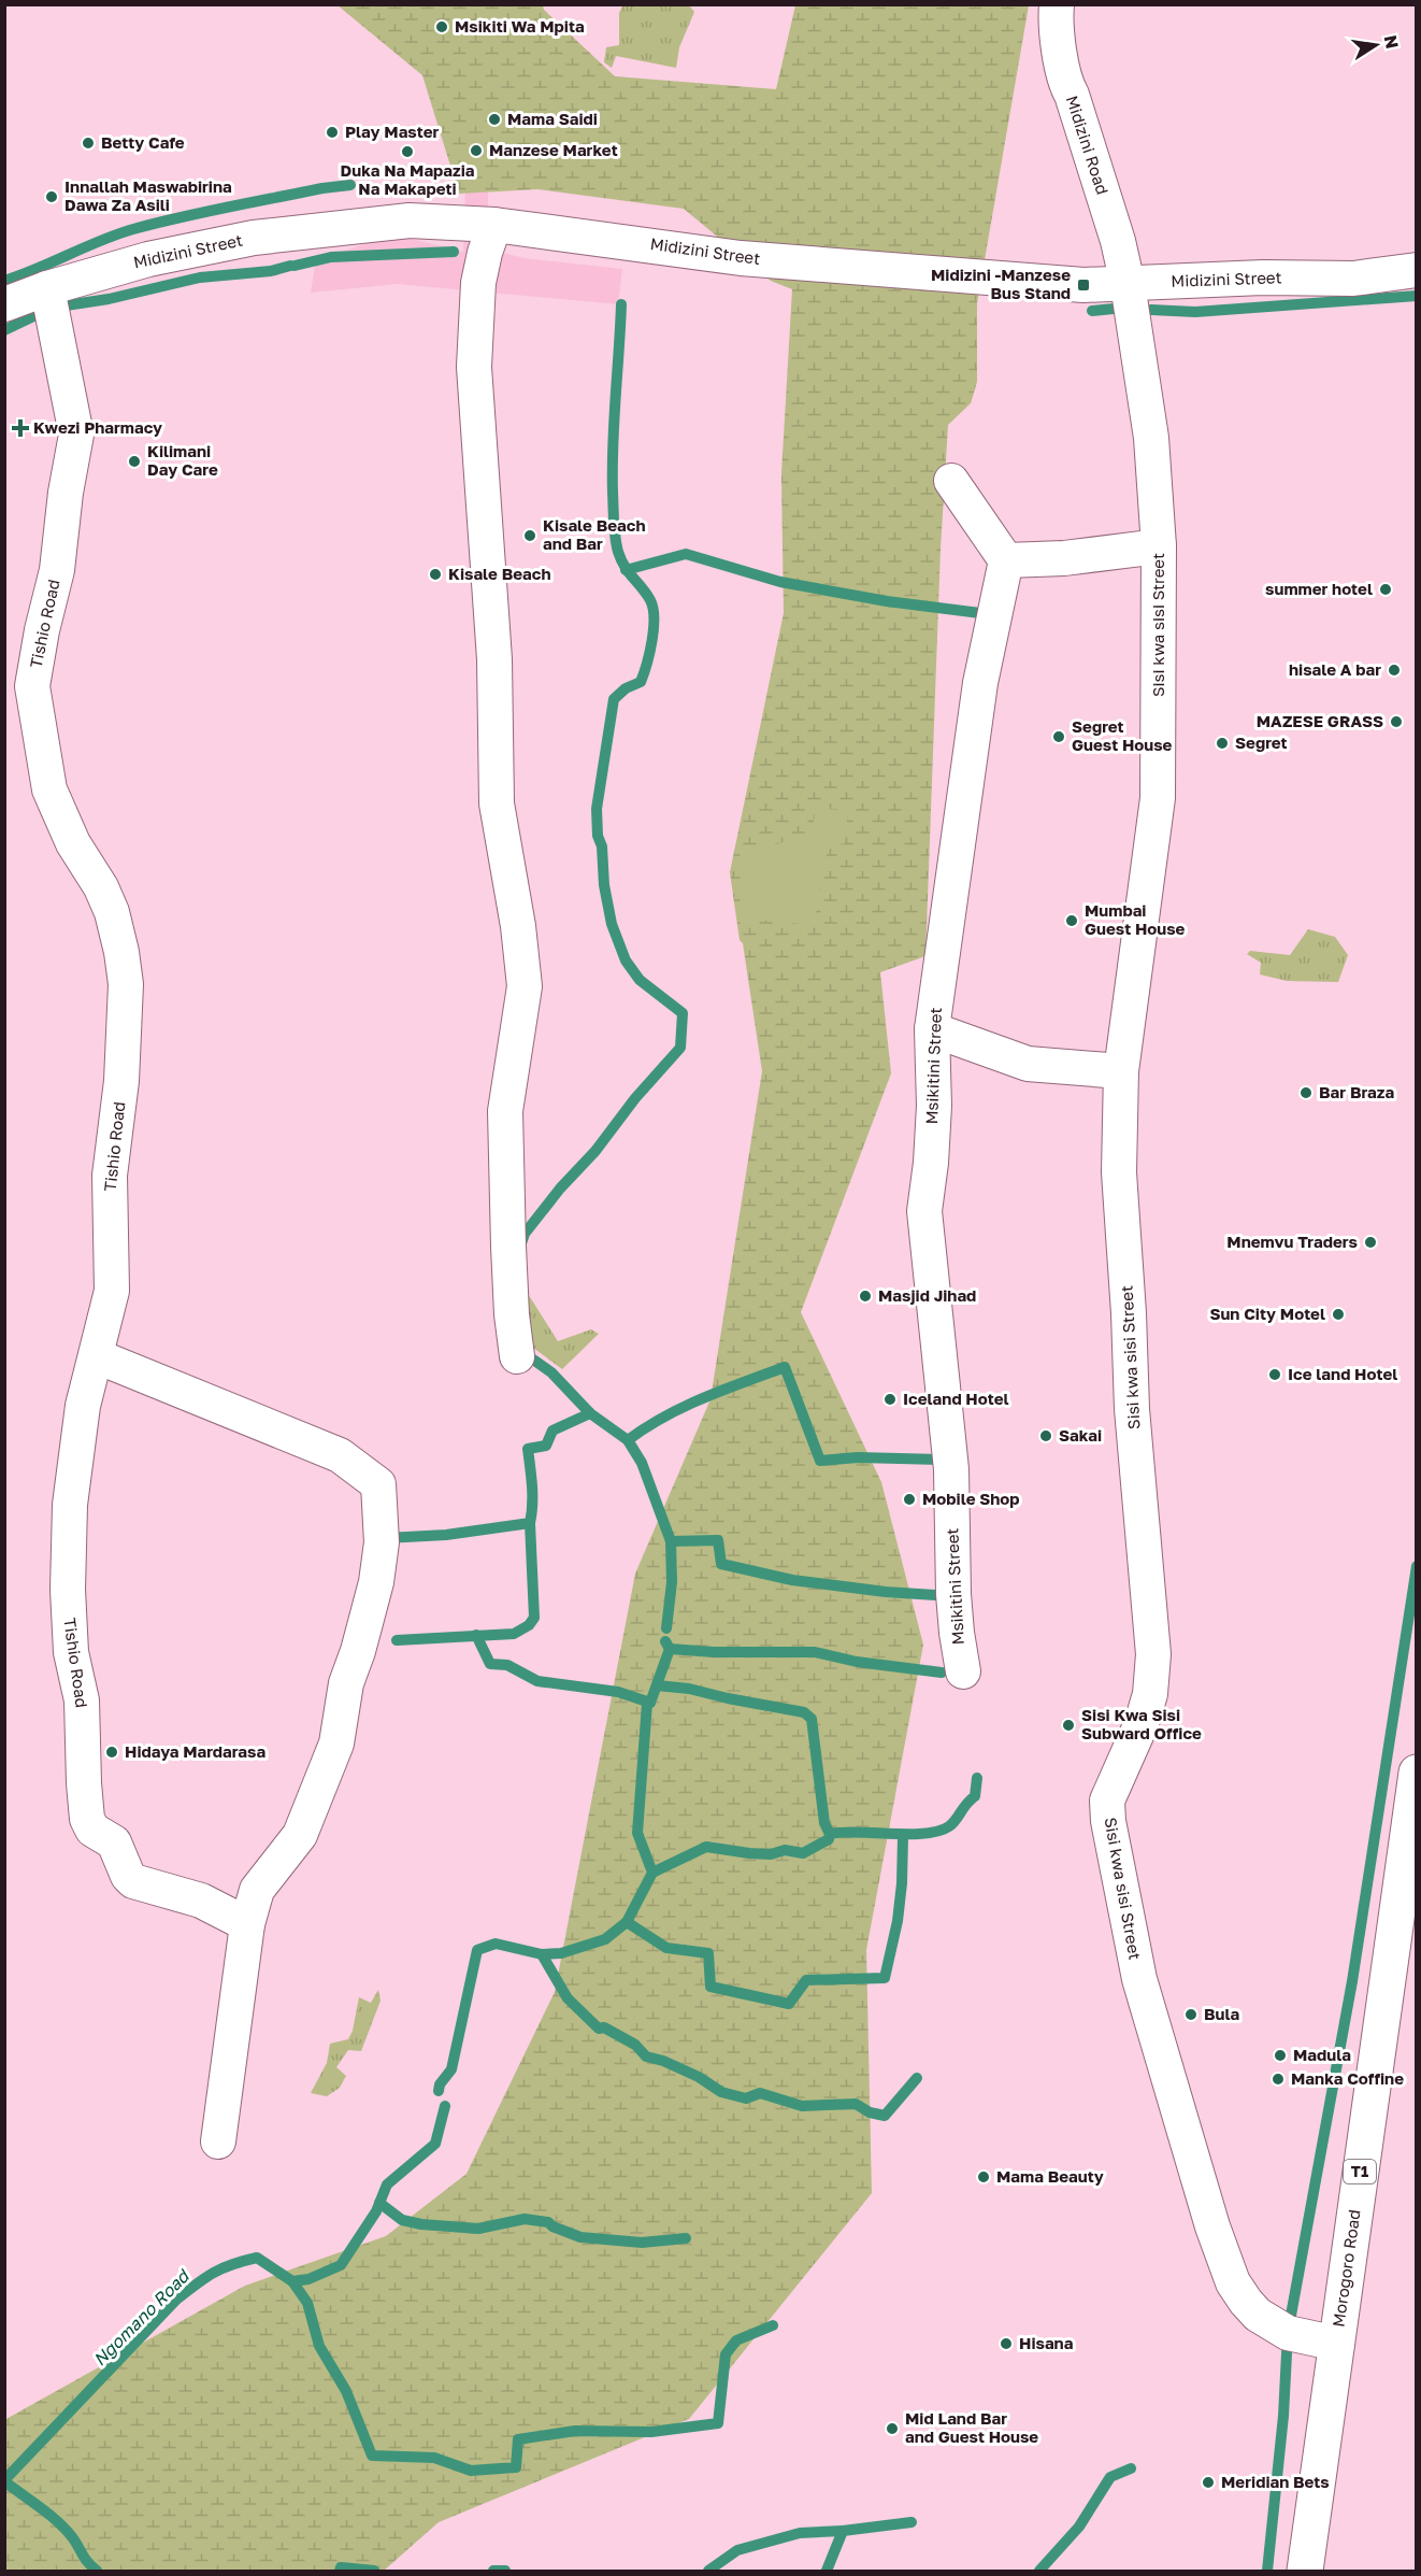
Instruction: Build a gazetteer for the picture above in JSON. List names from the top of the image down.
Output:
{
  "streets": {
    "highway": ["T1", "Morogoro Road"],
    "street": [
      "Midizini Road",
      "Midizini Street",
      "Tishio Road",
      "Sisi kwa sisi Street",
      "Msikitini Street"
    ]
  },
  "crossings": [
    ["Midizini Road", "Midizini Street"],
    ["Midizini Road", "Sisi kwa sisi Street"],
    ["Midizini Street", "Tishio Road"],
    ["Midizini Street", "Sisi kwa sisi Street"],
    ["Sisi kwa sisi Street", "Morogoro Road"]
  ],
  "water": ["Ngomano Road"],
  "places": {
    "other": [
      "Msikiti Wa Mpita",
      "Mama Saidi",
      "Play Master",
      "Betty Cafe",
      "Manzese Market",
      "Duka Na Mapazia Na Makapeti",
      "Innallah Maswabirina Dawa Za Asili",
      "Kilimani Day Care",
      "Kisale Beach and Bar",
      "Kisale Beach",
      "summer hotel",
      "hisale A bar",
      "MAZESE GRASS",
      "Segret Guest House",
      "Segret",
      "Mumbai Guest House",
      "Bar Braza",
      "Mnemvu Traders",
      "Masjid Jihad",
      "Sun City Motel",
      "Ice land Hotel",
      "Iceland Hotel",
      "Sakai",
      "Mobile Shop",
      "Sisi Kwa Sisi Subward Office",
      "Hidaya Mardarasa",
      "Bula",
      "Madula",
      "Manka Coffine",
      "Mama Beauty",
      "Hisana",
      "Mid Land Bar and Guest House",
      "Meridian Bets"
    ],
    "transit": ["Midizini -Manzese Bus Stand"],
    "health": ["Kwezi Pharmacy"]
  },
  "north": "right"
}
